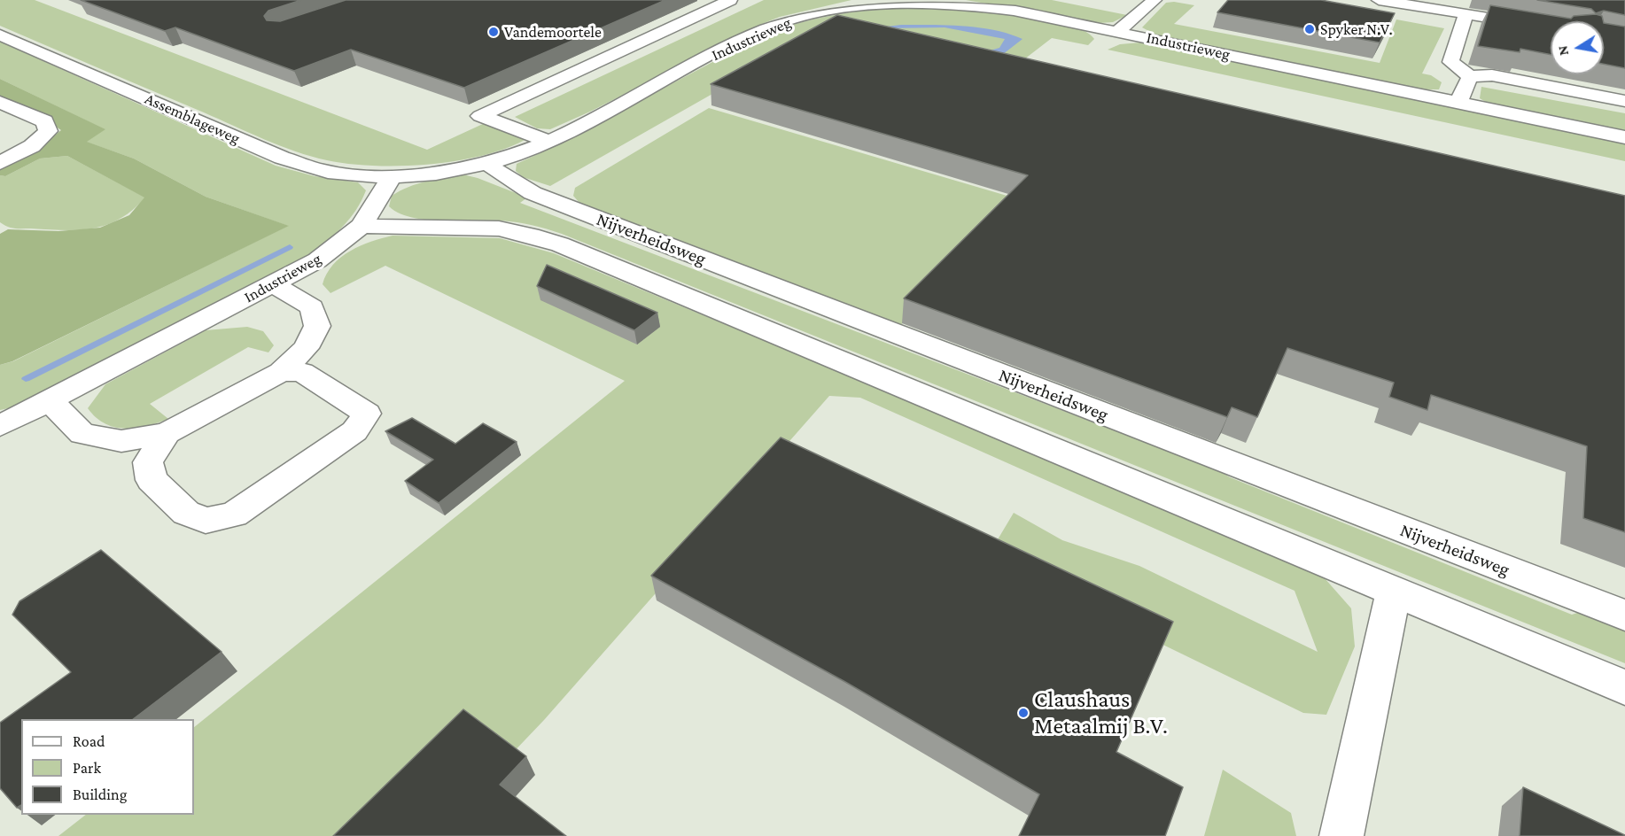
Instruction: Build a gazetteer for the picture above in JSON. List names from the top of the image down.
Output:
{
  "streets": {
    "street": ["Industrieweg", "Assemblageweg", "Nijverheidsweg"]
  },
  "crossings": [
    ["Industrieweg", "Assemblageweg"],
    ["Industrieweg", "Nijverheidsweg"]
  ],
  "places": ["Spyker N.V.", "Vandemoortele", "Claushaus Metaalmij B.V."],
  "legend": ["Road", "Park", "Building"],
  "north": "left"
}
